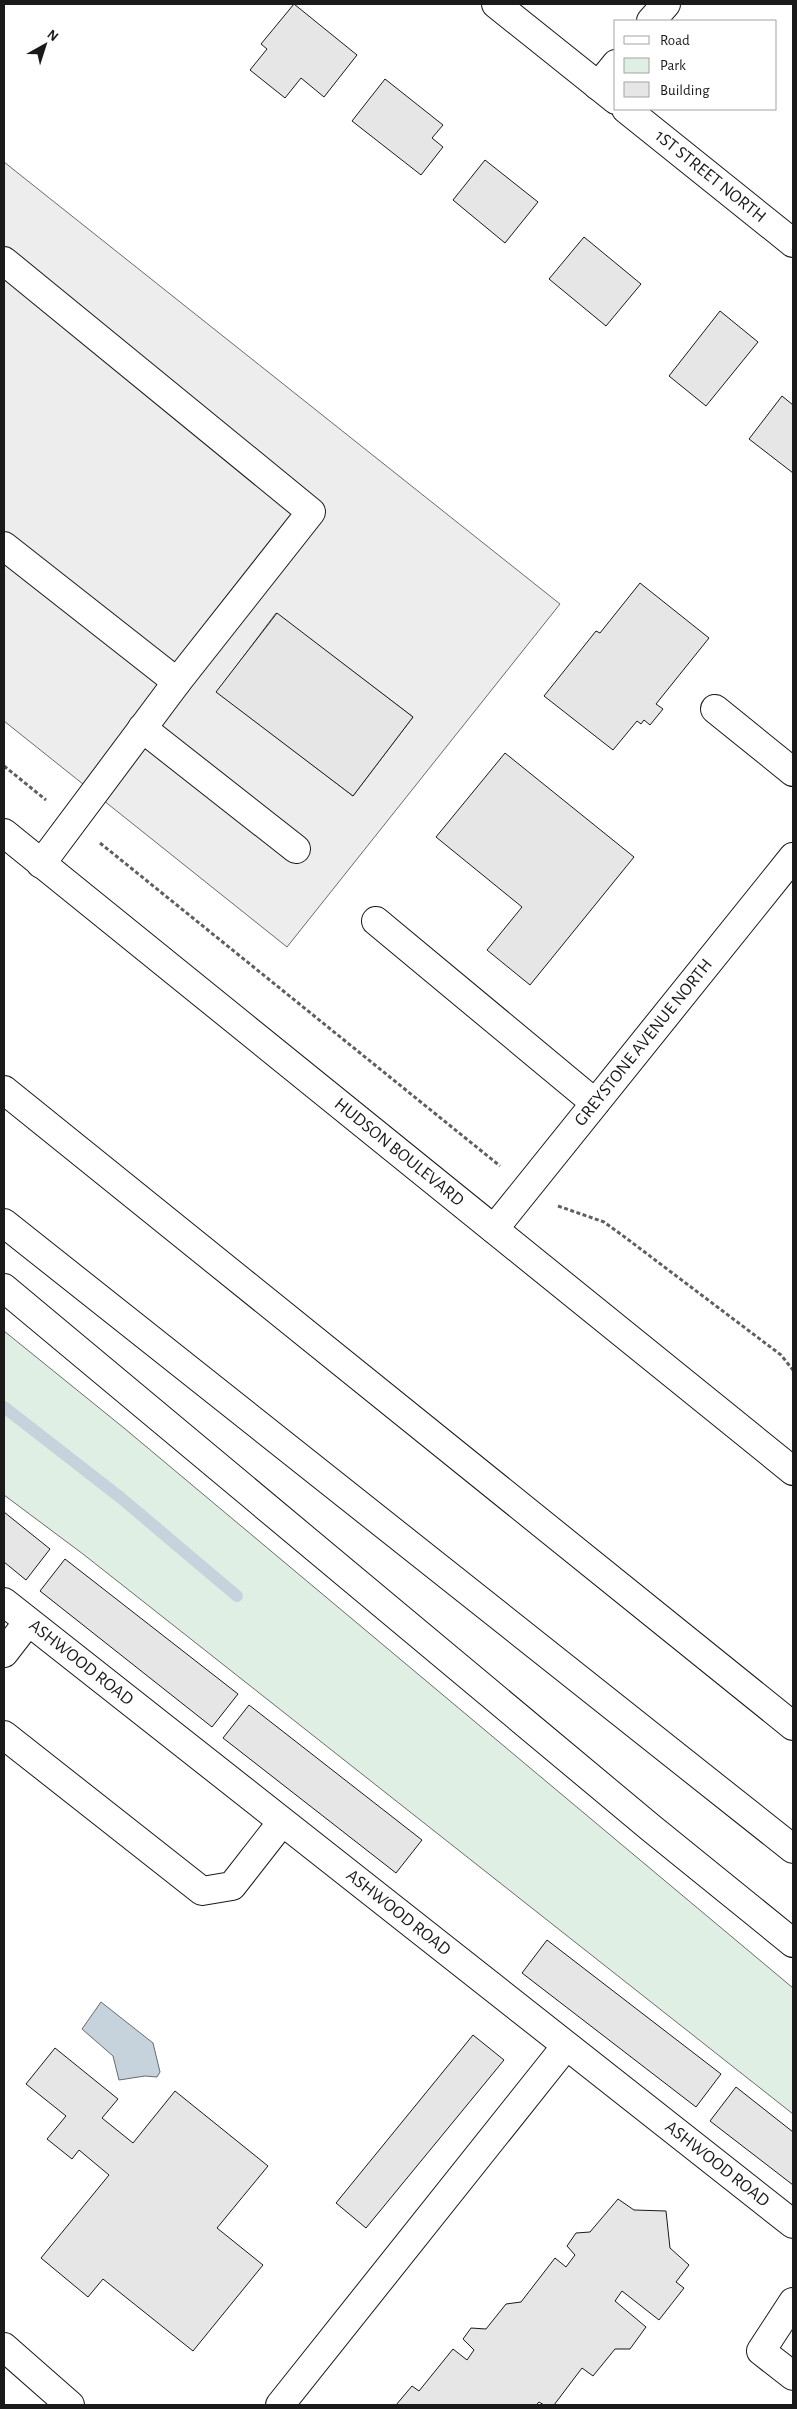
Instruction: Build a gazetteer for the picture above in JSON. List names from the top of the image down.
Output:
{
  "streets": {
    "main road": [
      "1ST STREET NORTH",
      "GREYSTONE AVENUE NORTH",
      "HUDSON BOULEVARD",
      "ASHWOOD ROAD"
    ]
  },
  "crossings": [
    ["GREYSTONE AVENUE NORTH", "HUDSON BOULEVARD"]
  ],
  "legend": ["Road", "Park", "Building"],
  "north": "top right"
}
